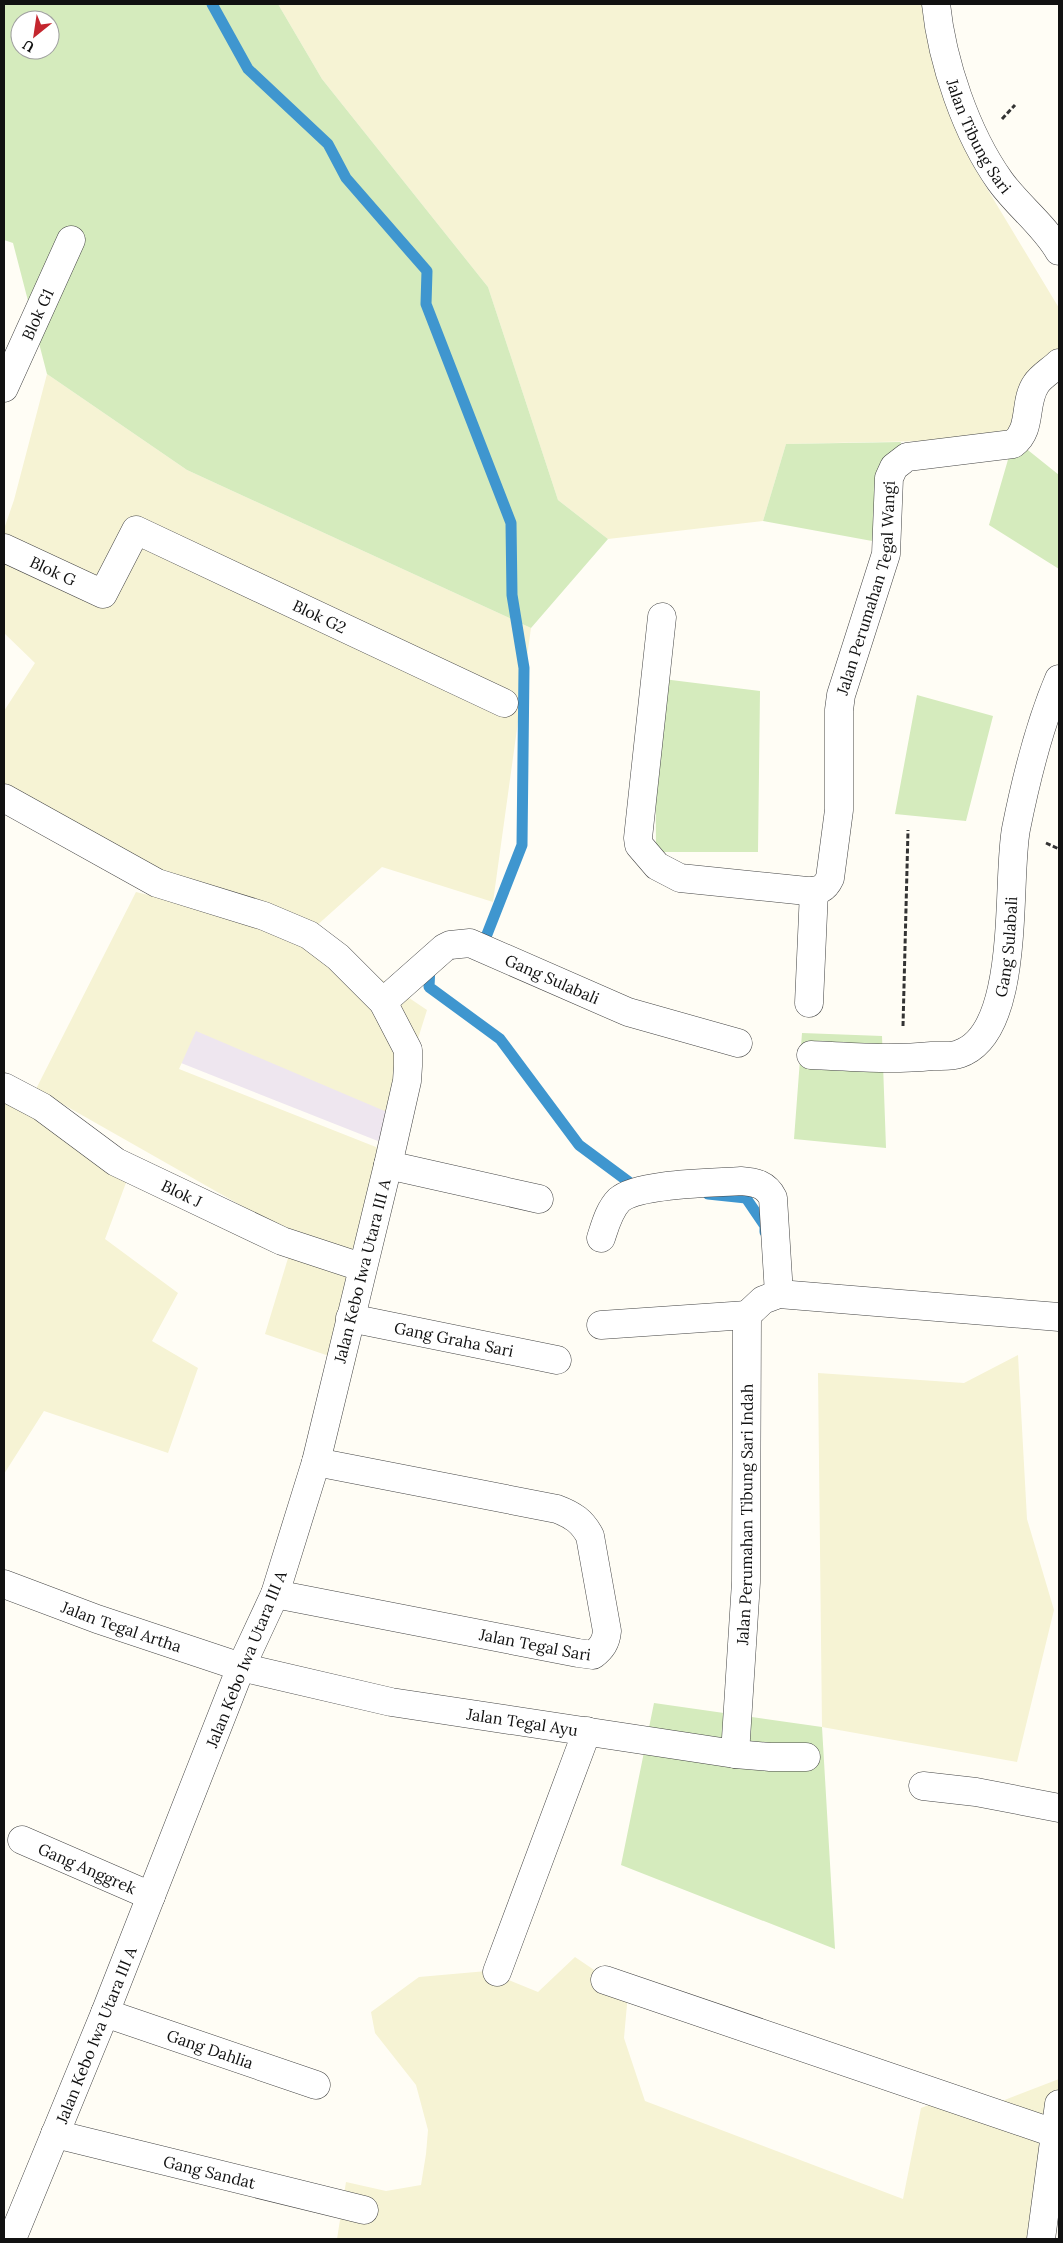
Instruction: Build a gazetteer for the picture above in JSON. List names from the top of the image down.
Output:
{
  "streets": {
    "street": [
      "Jalan Tibung Sari",
      "Blok G1",
      "Blok G",
      "Jalan Perumahan Tegal Wangi",
      "Blok G2",
      "Gang Sulabali",
      "Blok J",
      "Jalan Kebo Iwa Utara III A",
      "Gang Graha Sari",
      "Jalan Perumahan Tibung Sari Indah",
      "Jalan Tegal Artha",
      "Jalan Tegal Sari",
      "Jalan Tegal Ayu",
      "Gang Anggrek",
      "Gang Dahlia",
      "Gang Sandat"
    ]
  },
  "crossings": [
    ["Blok G", "Blok G2"],
    ["Gang Sulabali", "Jalan Kebo Iwa Utara III A"],
    ["Blok J", "Jalan Kebo Iwa Utara III A"],
    ["Jalan Kebo Iwa Utara III A", "Gang Graha Sari"],
    ["Jalan Kebo Iwa Utara III A", "Jalan Tegal Artha"],
    ["Jalan Kebo Iwa Utara III A", "Jalan Tegal Sari"],
    ["Jalan Kebo Iwa Utara III A", "Jalan Tegal Ayu"],
    ["Jalan Kebo Iwa Utara III A", "Gang Anggrek"],
    ["Jalan Kebo Iwa Utara III A", "Gang Dahlia"],
    ["Jalan Kebo Iwa Utara III A", "Gang Sandat"],
    ["Jalan Perumahan Tibung Sari Indah", "Jalan Tegal Ayu"],
    ["Jalan Tegal Artha", "Jalan Tegal Ayu"]
  ],
  "north": "bottom left"
}
